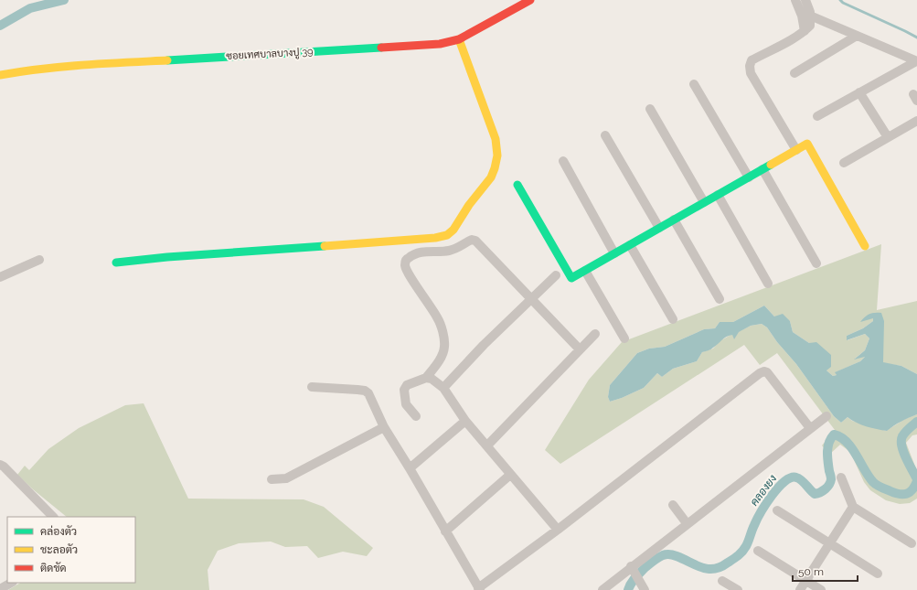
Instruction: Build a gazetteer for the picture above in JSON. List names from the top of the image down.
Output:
{
  "streets": {
    "street": ["ซอยเทศบาลบางปู 39"]
  },
  "water": ["คลองยง"],
  "legend": ["คล่องตัว", "ชะลอตัว", "ติดขัด"],
  "scale_bar": "50 m"
}
